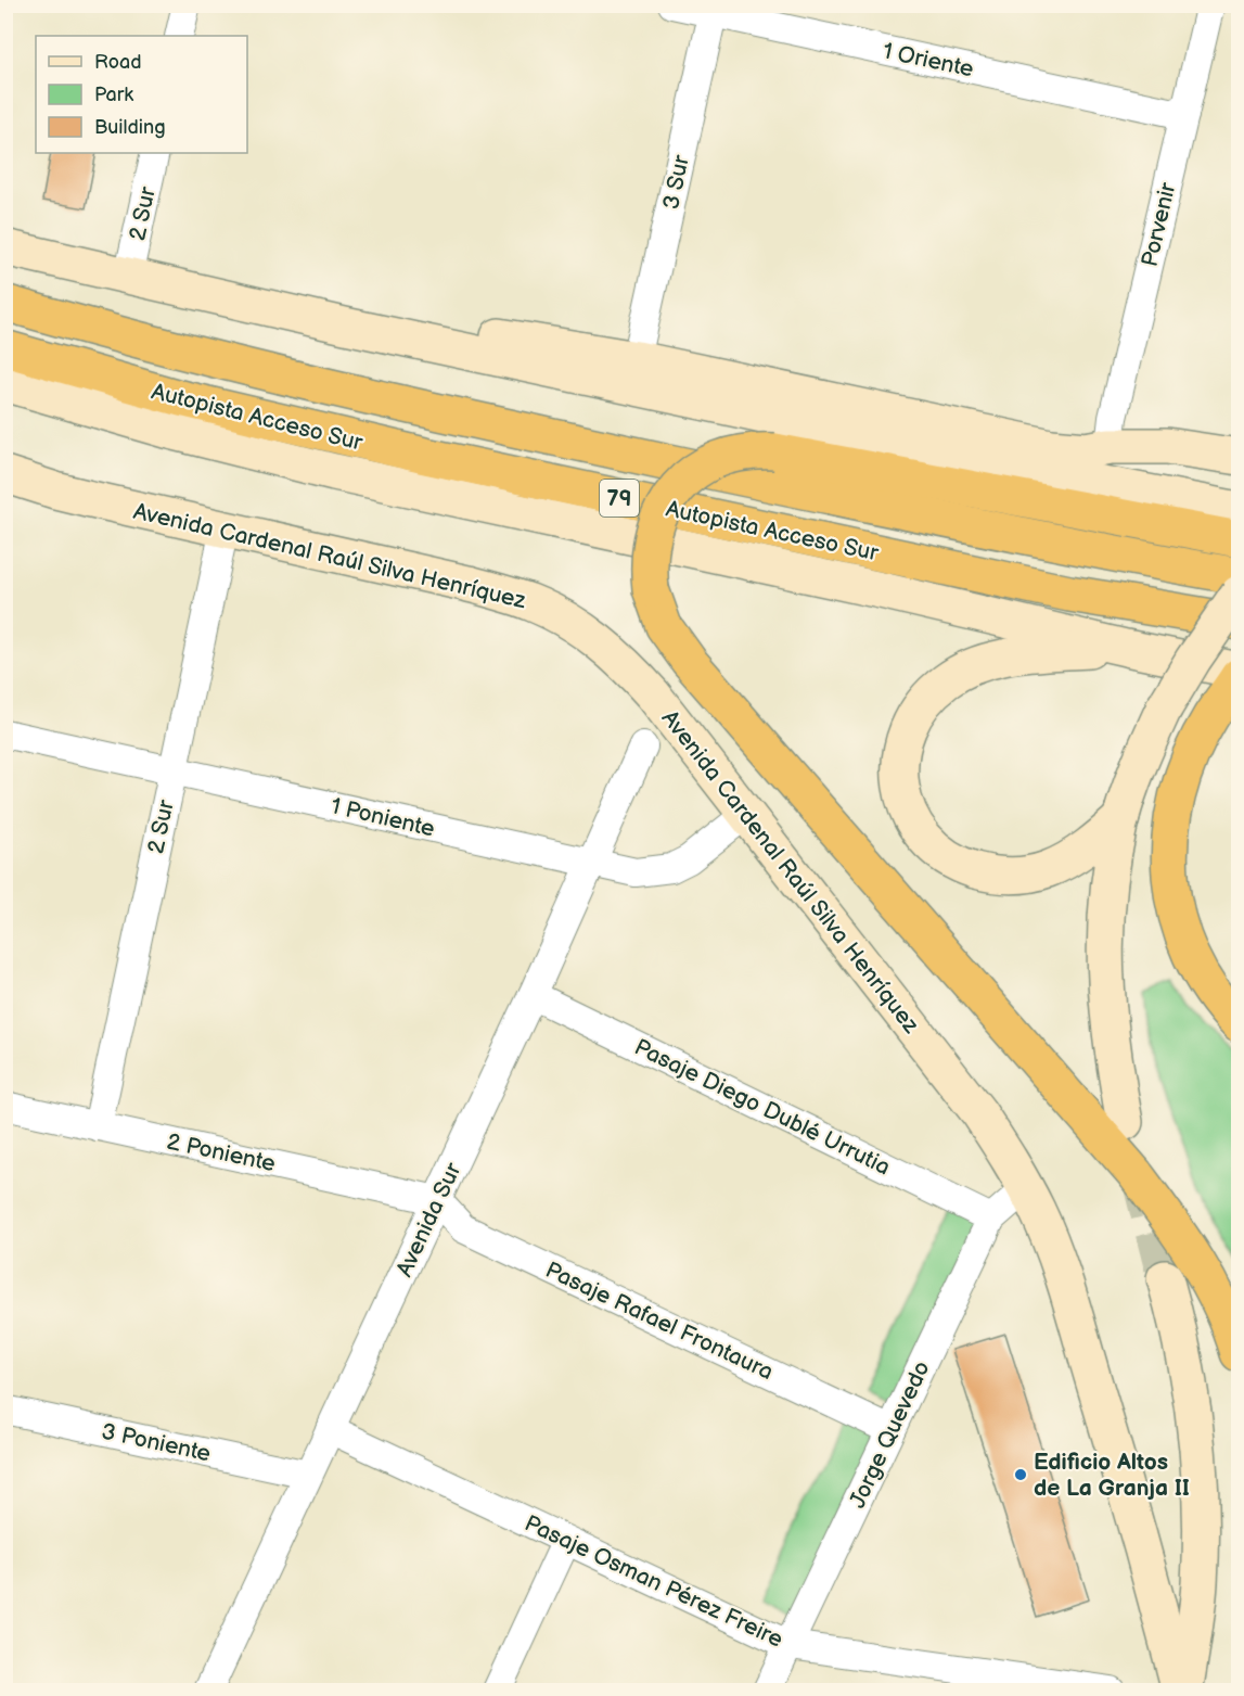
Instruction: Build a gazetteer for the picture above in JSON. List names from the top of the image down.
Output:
{
  "streets": {
    "highway": ["Autopista Acceso Sur", "79"],
    "main road": ["Avenida Cardenal Raúl Silva Henríquez"],
    "street": [
      "1 Oriente",
      "3 Sur",
      "2 Sur",
      "Porvenir",
      "1 Poniente",
      "Pasaje Diego Dublé Urrutia",
      "2 Poniente",
      "Avenida Sur",
      "Pasaje Rafael Frontaura",
      "Jorge Quevedo",
      "3 Poniente",
      "Pasaje Osman Pérez Freire"
    ]
  },
  "crossings": [
    ["1 Oriente", "3 Sur"],
    ["1 Oriente", "Porvenir"],
    ["2 Sur", "Avenida Cardenal Raúl Silva Henríquez"],
    ["2 Sur", "1 Poniente"],
    ["2 Sur", "2 Poniente"],
    ["Avenida Cardenal Raúl Silva Henríquez", "1 Poniente"],
    ["Avenida Cardenal Raúl Silva Henríquez", "Jorge Quevedo"],
    ["1 Poniente", "Avenida Sur"],
    ["Pasaje Diego Dublé Urrutia", "Avenida Sur"],
    ["Pasaje Diego Dublé Urrutia", "Jorge Quevedo"],
    ["2 Poniente", "Avenida Sur"],
    ["2 Poniente", "Pasaje Rafael Frontaura"],
    ["Avenida Sur", "Pasaje Rafael Frontaura"],
    ["Avenida Sur", "3 Poniente"],
    ["Avenida Sur", "Pasaje Osman Pérez Freire"],
    ["Pasaje Rafael Frontaura", "Jorge Quevedo"],
    ["Jorge Quevedo", "Pasaje Osman Pérez Freire"]
  ],
  "places": ["Edificio Altos de La Granja II"],
  "legend": ["Road", "Park", "Building"]
}
